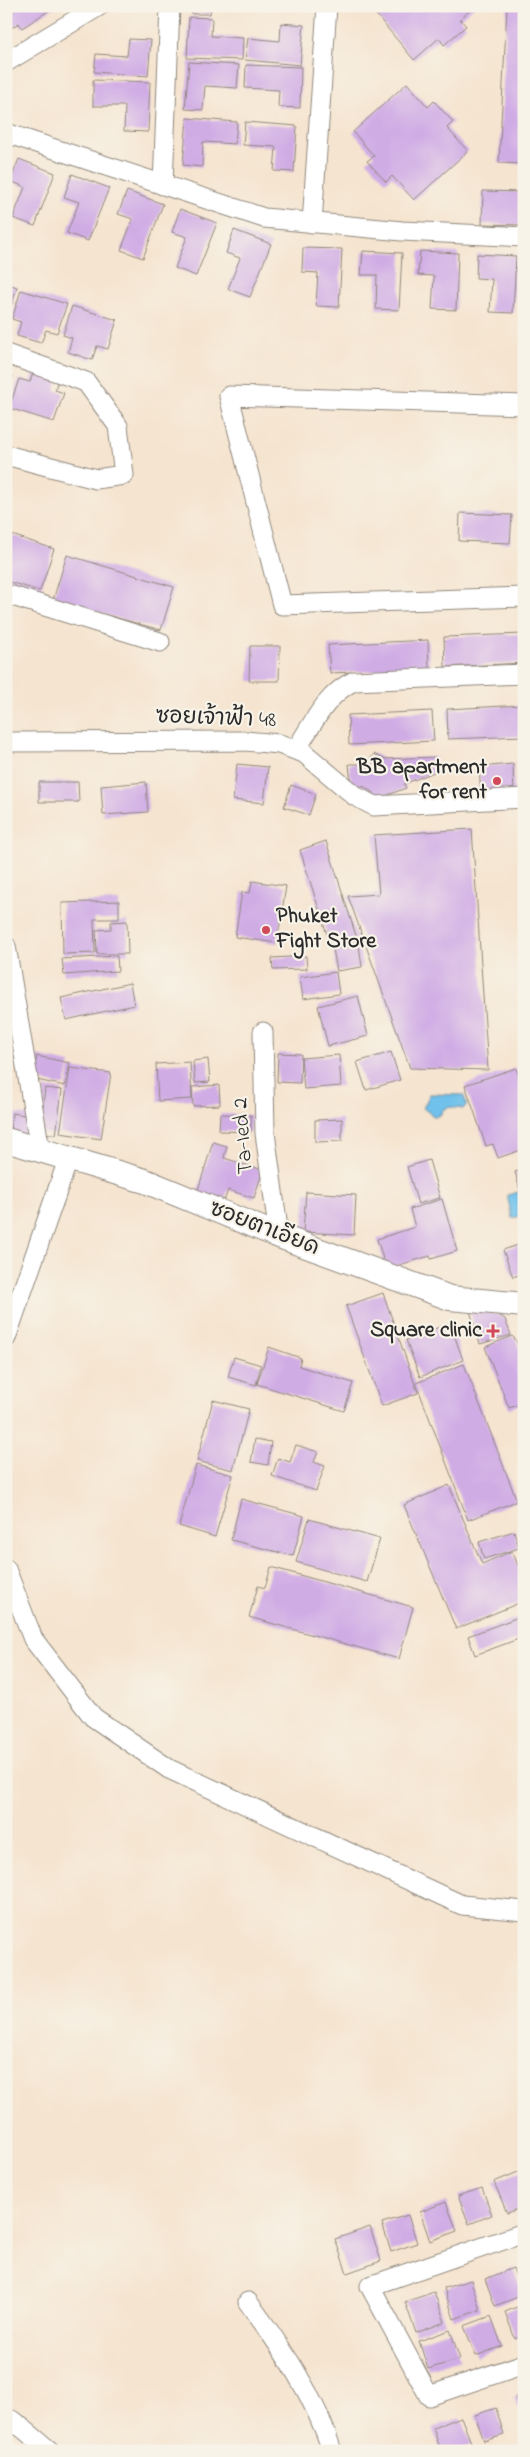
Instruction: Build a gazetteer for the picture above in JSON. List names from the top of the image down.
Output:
{
  "streets": {
    "street": ["ซอยเจ้าฟ้า 48", "Ta-Ied 2", "ซอยตาเอียด"]
  },
  "crossings": [
    ["Ta-Ied 2", "ซอยตาเอียด"]
  ],
  "places": {
    "other": ["BB apartment for rent", "Phuket Fight Store"],
    "health": ["Square clinic"]
  }
}
